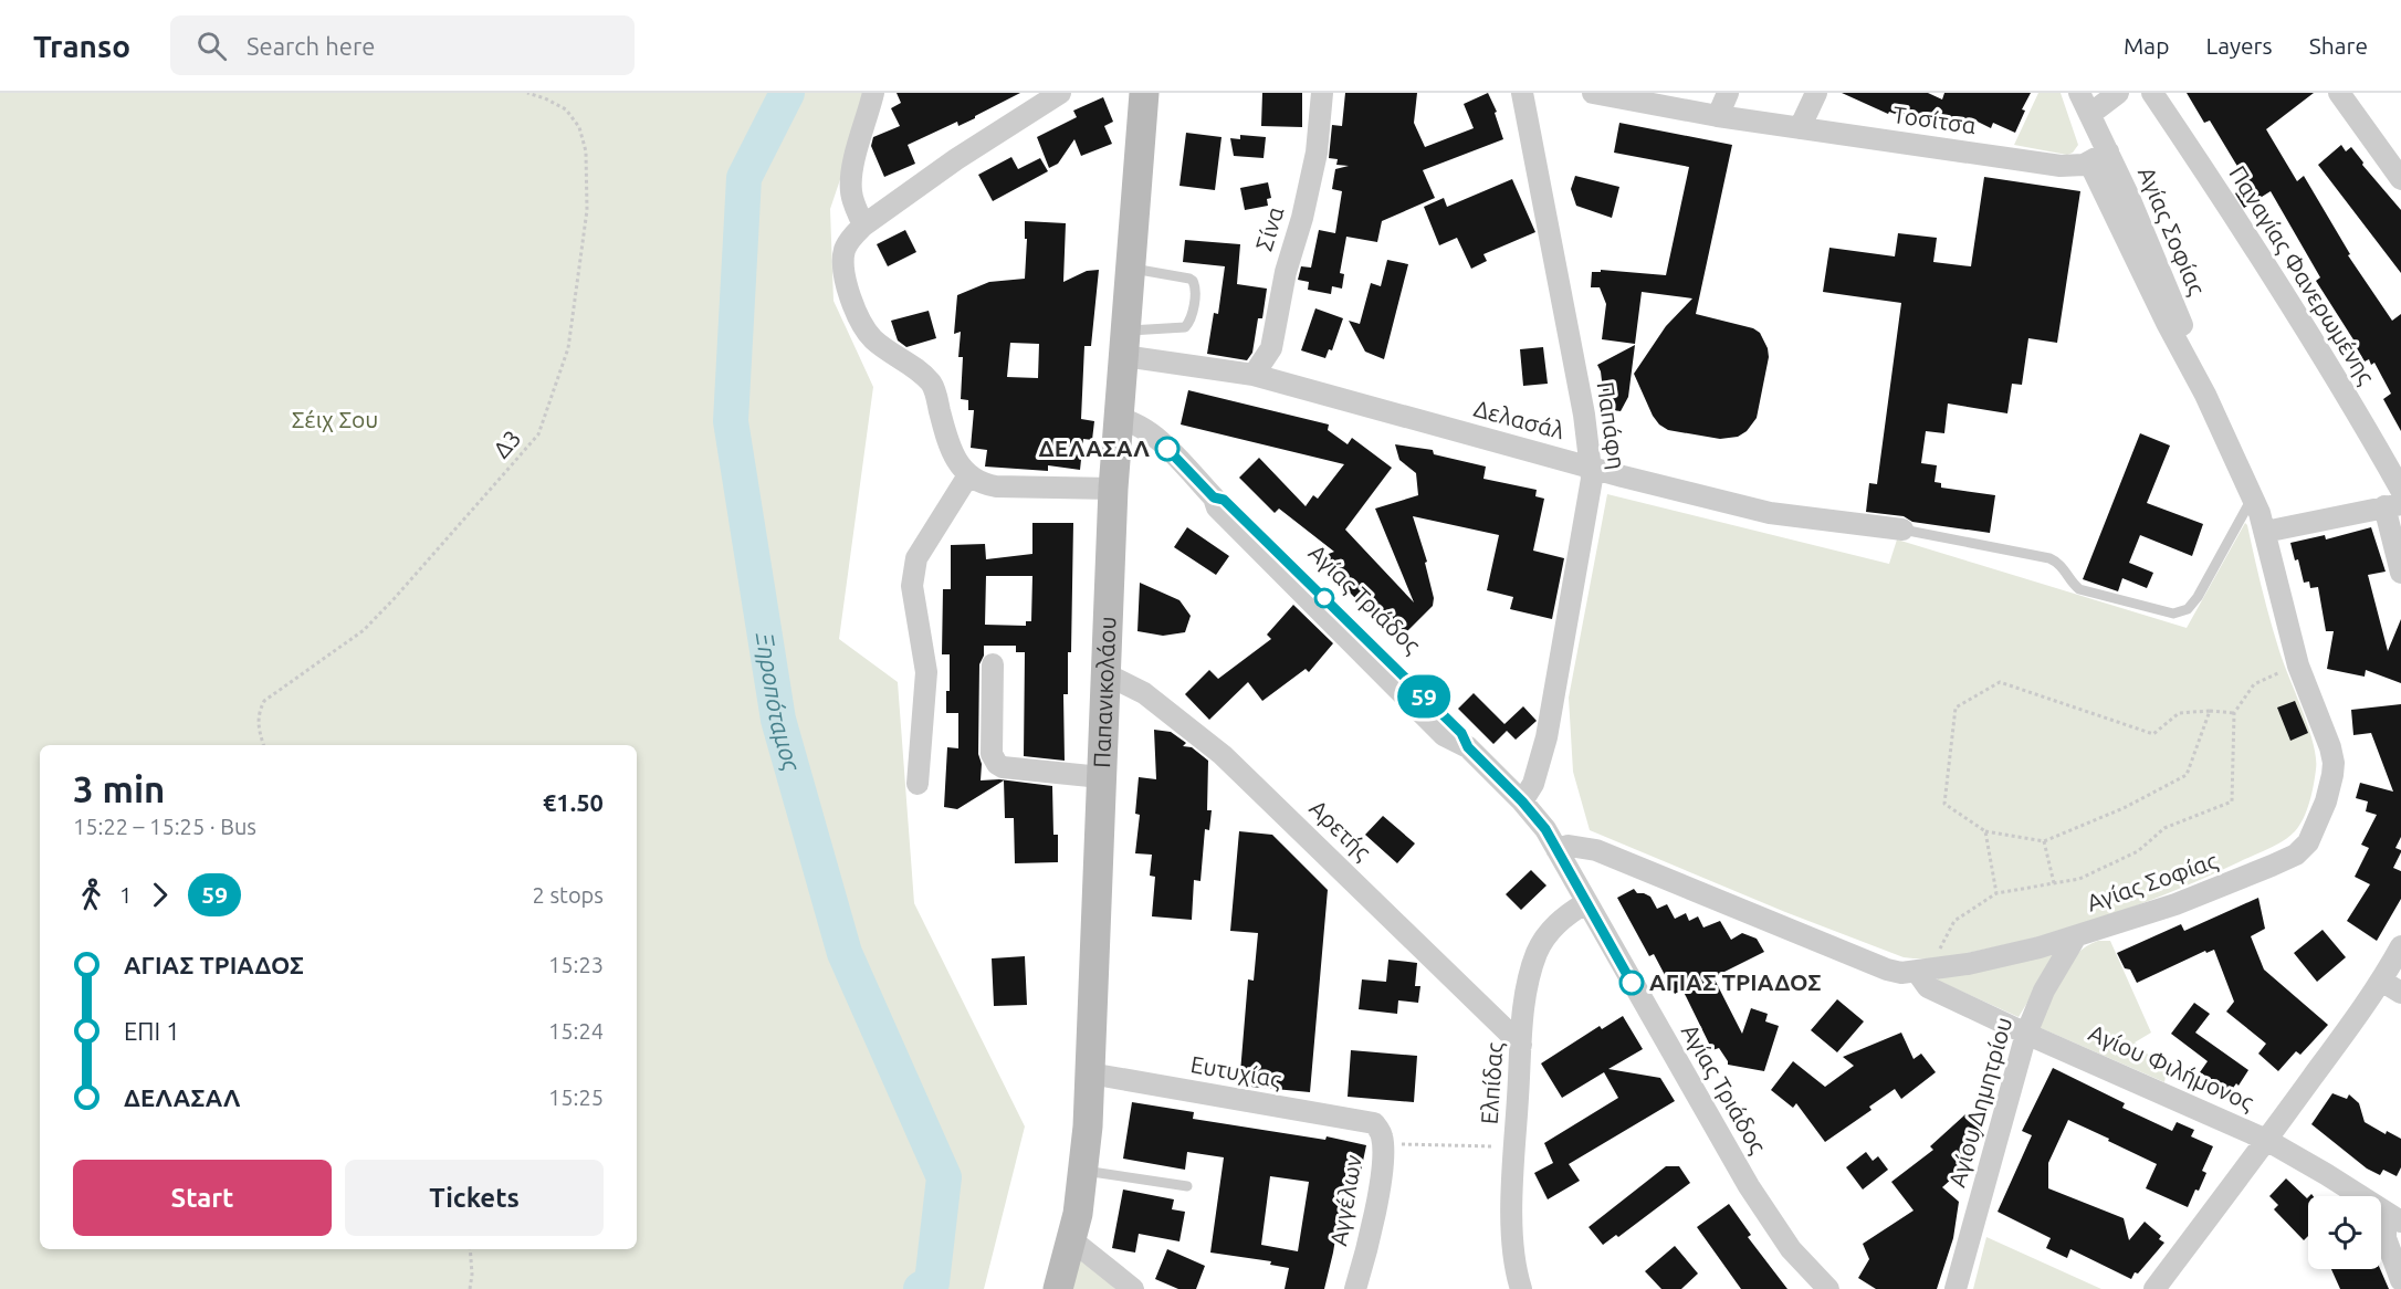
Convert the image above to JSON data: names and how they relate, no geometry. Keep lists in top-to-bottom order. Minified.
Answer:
{"streets":{"main road":["Παπανικολάου"],"street":["Τοσίτσα","Σίνα","Αγίας Σοφίας","Παναγίας Φανερωμένης","Δελασάλ","Παπάφη","Αγίας Τριάδος","Αρετής","Αγίου Φιλήμονος","Ευτυχίας","Ελπίδας","Αγίου Δημητρίου","Αγγέλων"],"path":["Δ3"]},"crossings":[["Τοσίτσα","Αγίας Σοφίας"],["Σίνα","Δελασάλ"],["Αγίας Σοφίας","Αγίας Τριάδος"],["Αγίας Σοφίας","Αγίου Φιλήμονος"],["Αγίας Σοφίας","Αγίου Δημητρίου"],["Δελασάλ","Παπάφη"],["Δελασάλ","Παπανικολάου"],["Παπάφη","Αγίας Τριάδος"],["Αγίας Τριάδος","Παπανικολάου"],["Αγίας Τριάδος","Ελπίδας"],["Παπανικολάου","Αρετής"],["Παπανικολάου","Ευτυχίας"],["Αρετής","Ελπίδας"],["Αγίου Φιλήμονος","Αγίου Δημητρίου"],["Ευτυχίας","Αγγέλων"]],"water":["Ξηροπόταμος"],"parks":["Σέιχ Σου"],"places":["ΔΕΛΑΣΑΛ","ΑΓΙΑΣ ΤΡΙΑΔΟΣ"],"lines":["bus line 59"],"page":{"header":"Transo","search":"Search here","nav":["Map","Layers","Share"],"on_map":"59","heading":["3 min","15:22 – 15:25 · Bus","€1.50"],"legs":["1","59","2 stops"],"list":[{"name":"ΑΓΙΑΣ ΤΡΙΑΔΟΣ","value":"15:23"},{"name":"ΕΠΙ 1","value":"15:24"},{"name":"ΔΕΛΑΣΑΛ","value":"15:25"}],"buttons":["Start","Tickets"]}}
